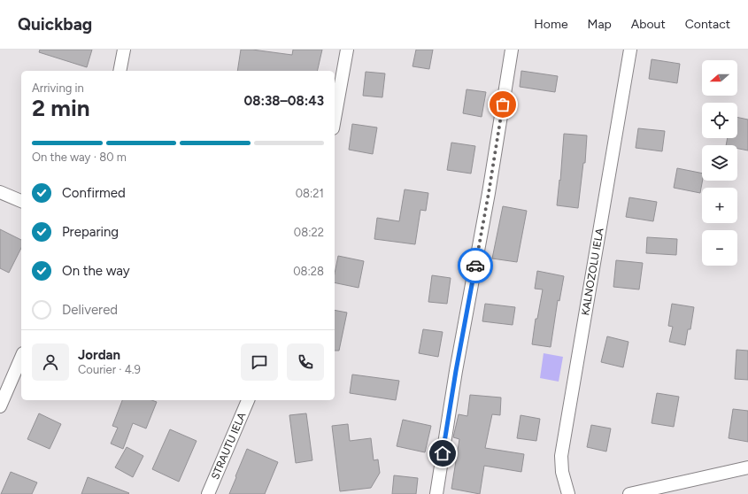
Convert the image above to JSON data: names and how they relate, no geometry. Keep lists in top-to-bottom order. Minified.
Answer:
{"streets":{"street":["KALNOZOLU IELA","STRAUTU IELA"]},"north":"left","page":{"header":"Quickbag","nav":["Home","Map","About","Contact"],"map_buttons":["+","−"],"heading":["2 min","Arriving in","08:38–08:43"],"panel":["Jordan","Courier · 4.9"],"bar":"On the way · 80 m","list":[["Confirmed","08:21"],["Preparing","08:22"],["On the way","08:28"],"Delivered"]}}
